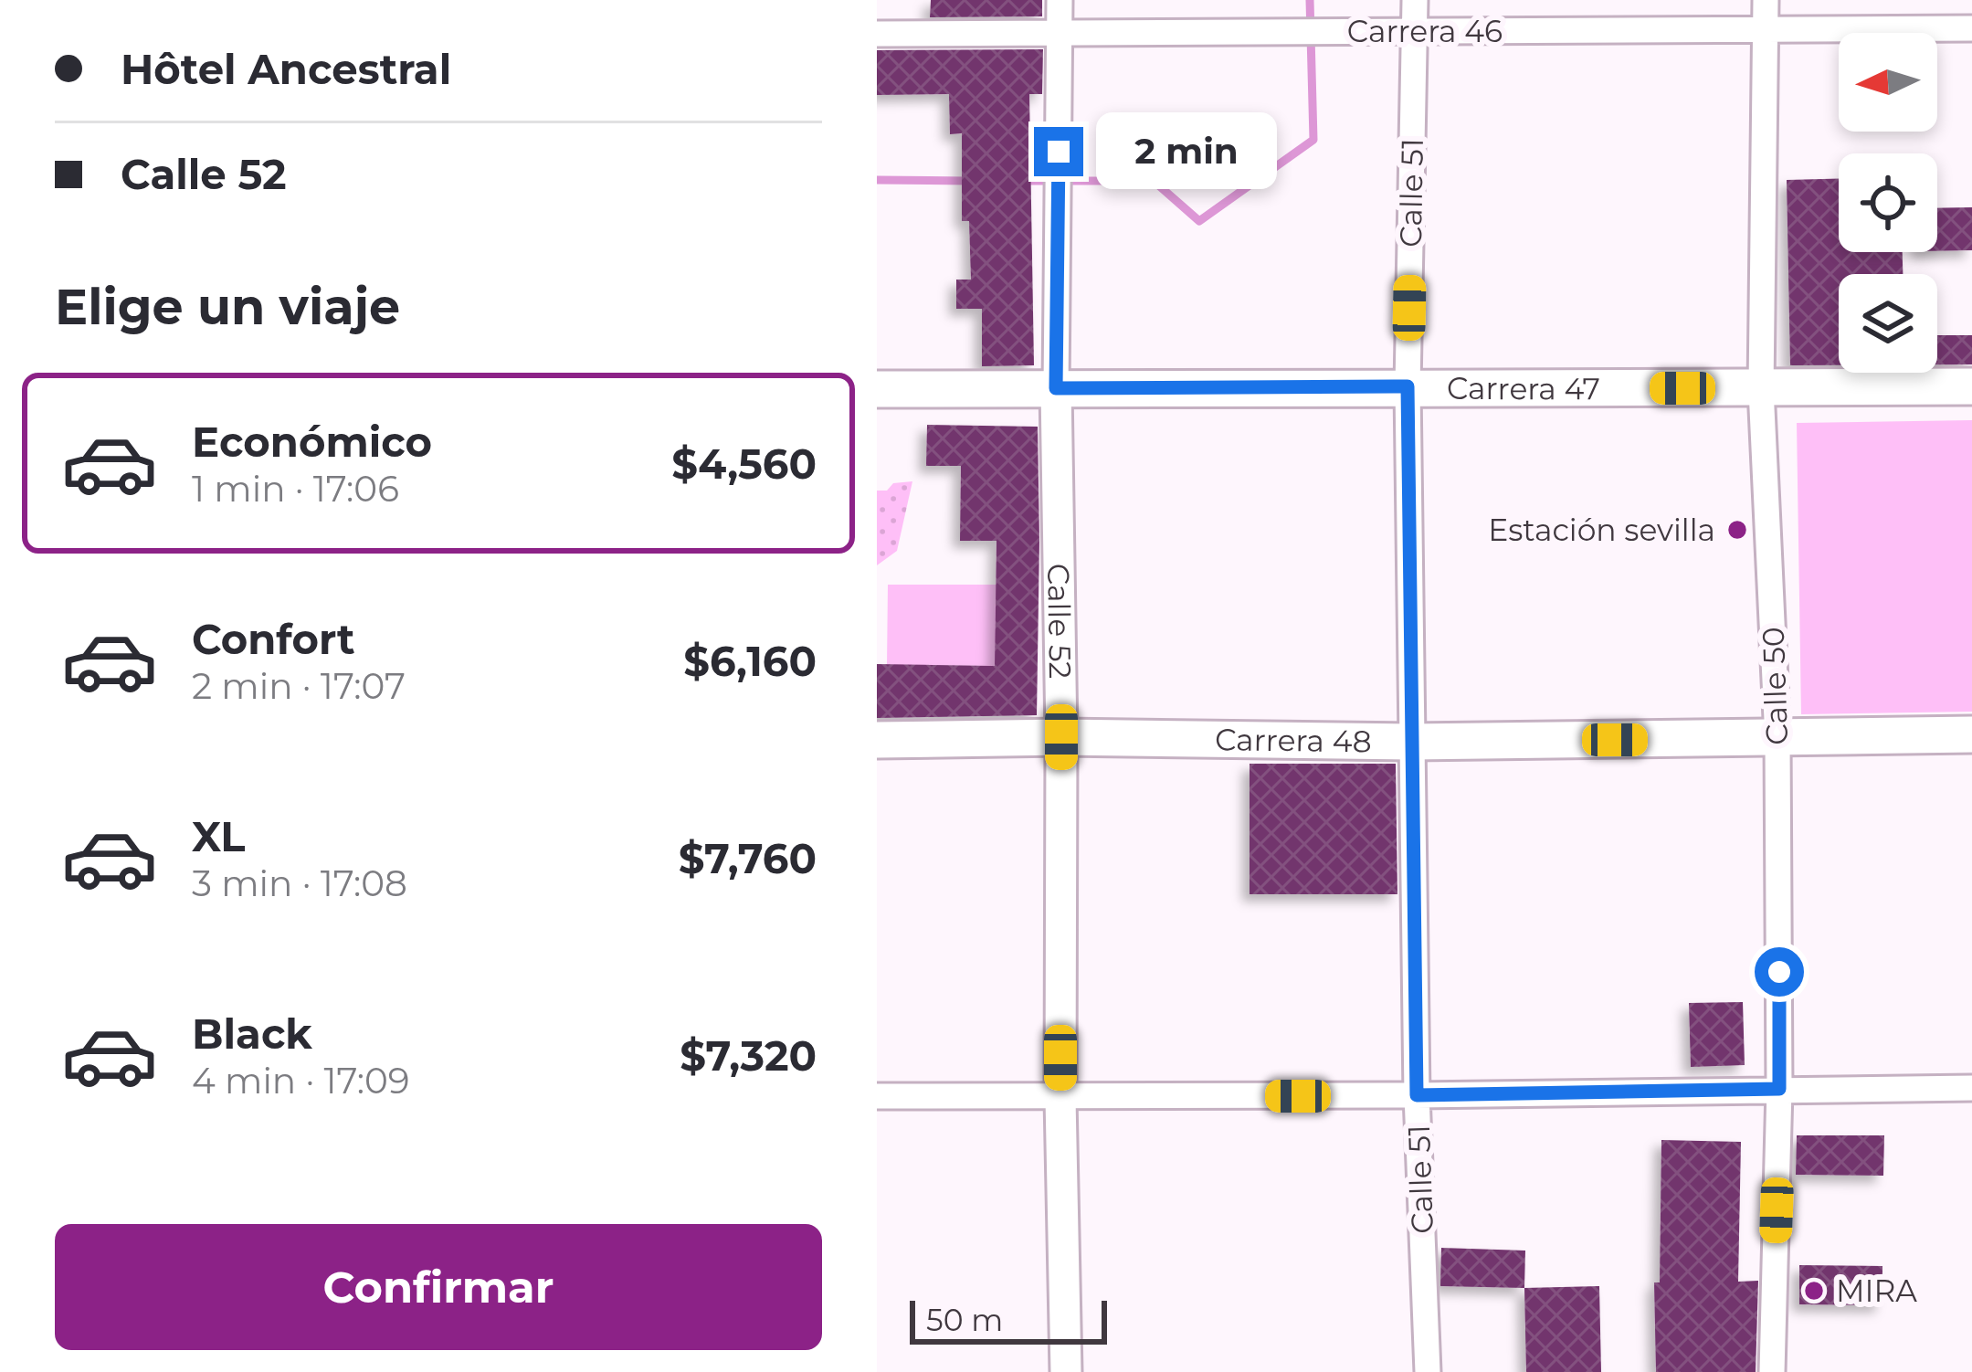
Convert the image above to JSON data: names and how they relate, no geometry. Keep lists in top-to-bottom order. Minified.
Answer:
{"streets":{"main road":["Carrera 47","Carrera 48"],"street":["Carrera 46","Calle 51","Calle 52","Calle 50"]},"crossings":[["Carrera 46","Calle 51"],["Carrera 46","Calle 52"],["Carrera 46","Calle 50"],["Calle 51","Carrera 47"],["Calle 51","Carrera 48"],["Carrera 47","Calle 52"],["Carrera 47","Calle 50"],["Calle 52","Carrera 48"],["Calle 50","Carrera 48"]],"places":["Estación sevilla","MIRA"],"scale_bar":"50 m","north":"left","page":{"banner":["Hôtel Ancestral","Calle 52"],"bubble":"2 min","heading":"Elige un viaje","list":[{"name":"Económico","note":"1 min · 17:06","value":"$4,560"},{"name":"Confort","note":"2 min · 17:07","value":"$6,160"},{"name":"XL","note":"3 min · 17:08","value":"$7,760"},{"name":"Black","note":"4 min · 17:09","value":"$7,320"}],"buttons":"Confirmar","scale":"50 m"}}
